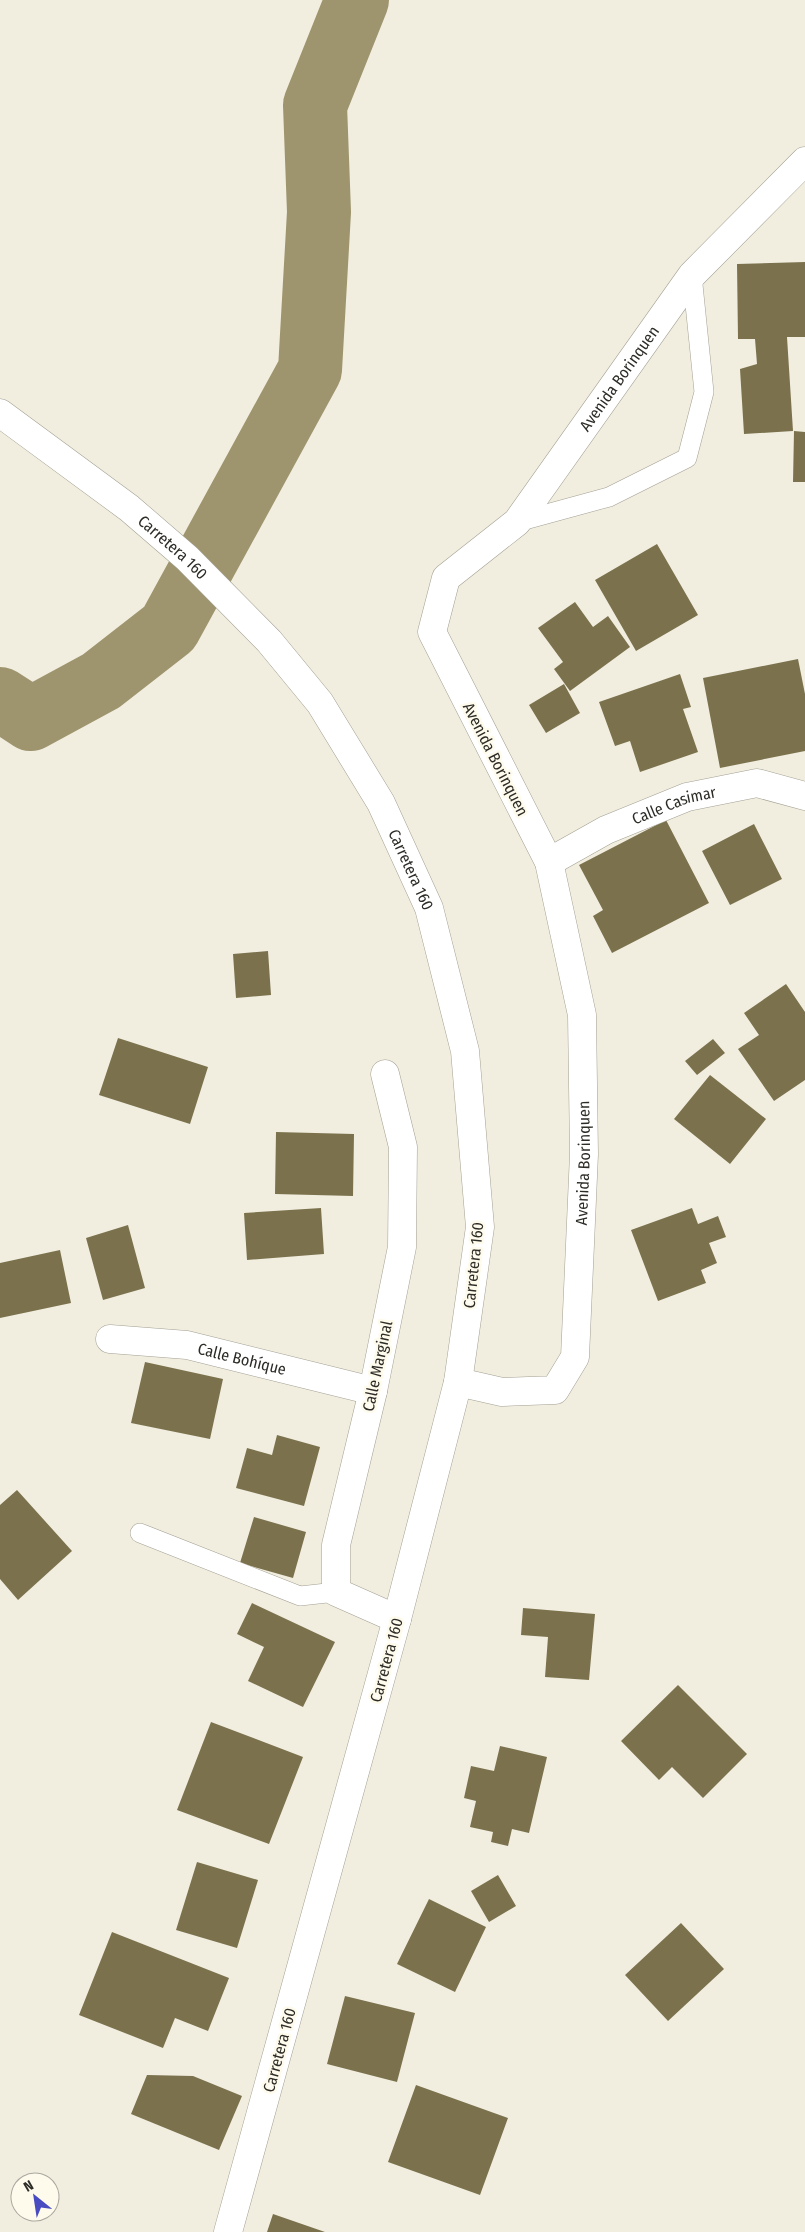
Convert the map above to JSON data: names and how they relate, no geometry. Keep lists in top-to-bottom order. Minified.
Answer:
{"streets":{"street":["Avenida Borinquen","Carretera 160","Calle Casimar","Calle Bohíque","Calle Marginal"]},"crossings":[["Avenida Borinquen","Carretera 160"],["Avenida Borinquen","Calle Casimar"],["Calle Bohíque","Calle Marginal"]],"north":"top left"}
